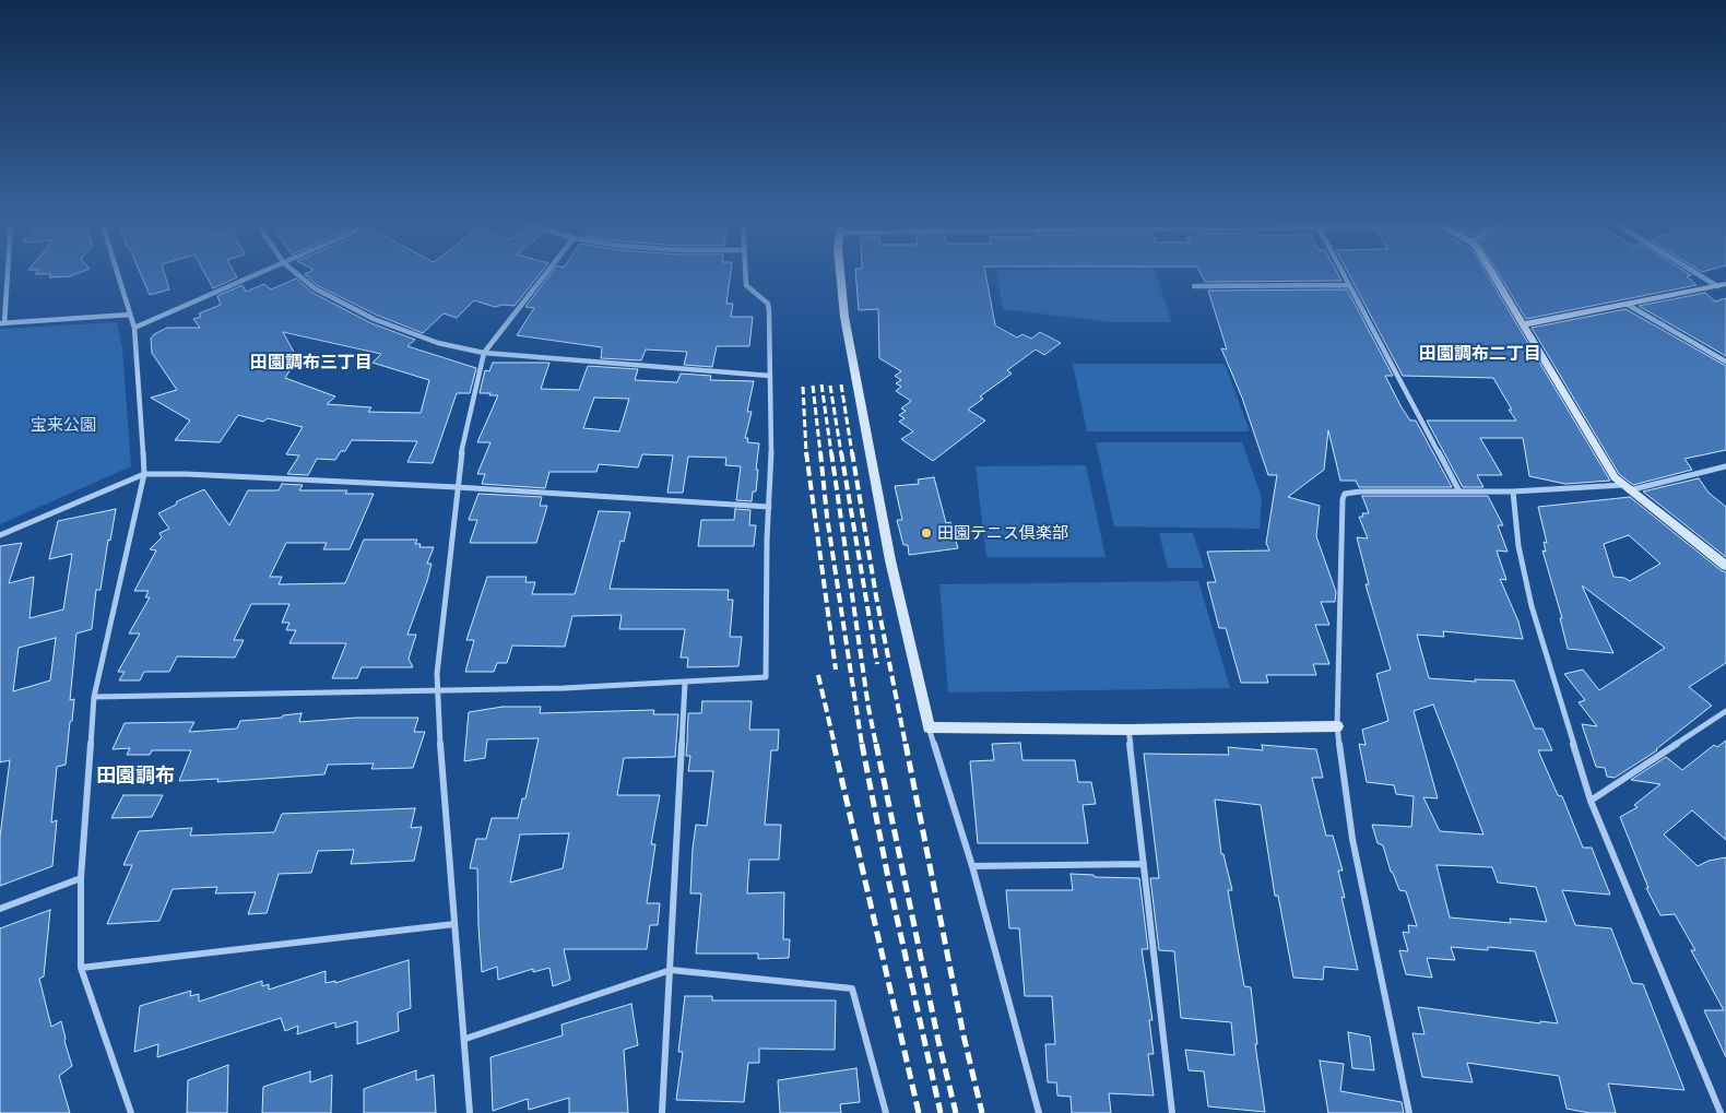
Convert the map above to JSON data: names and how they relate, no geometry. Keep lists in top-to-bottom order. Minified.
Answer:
{"districts":["田園調布二丁目","田園調布三丁目","田園調布"],"parks":["宝来公園"],"places":["田園テニス倶楽部"]}
